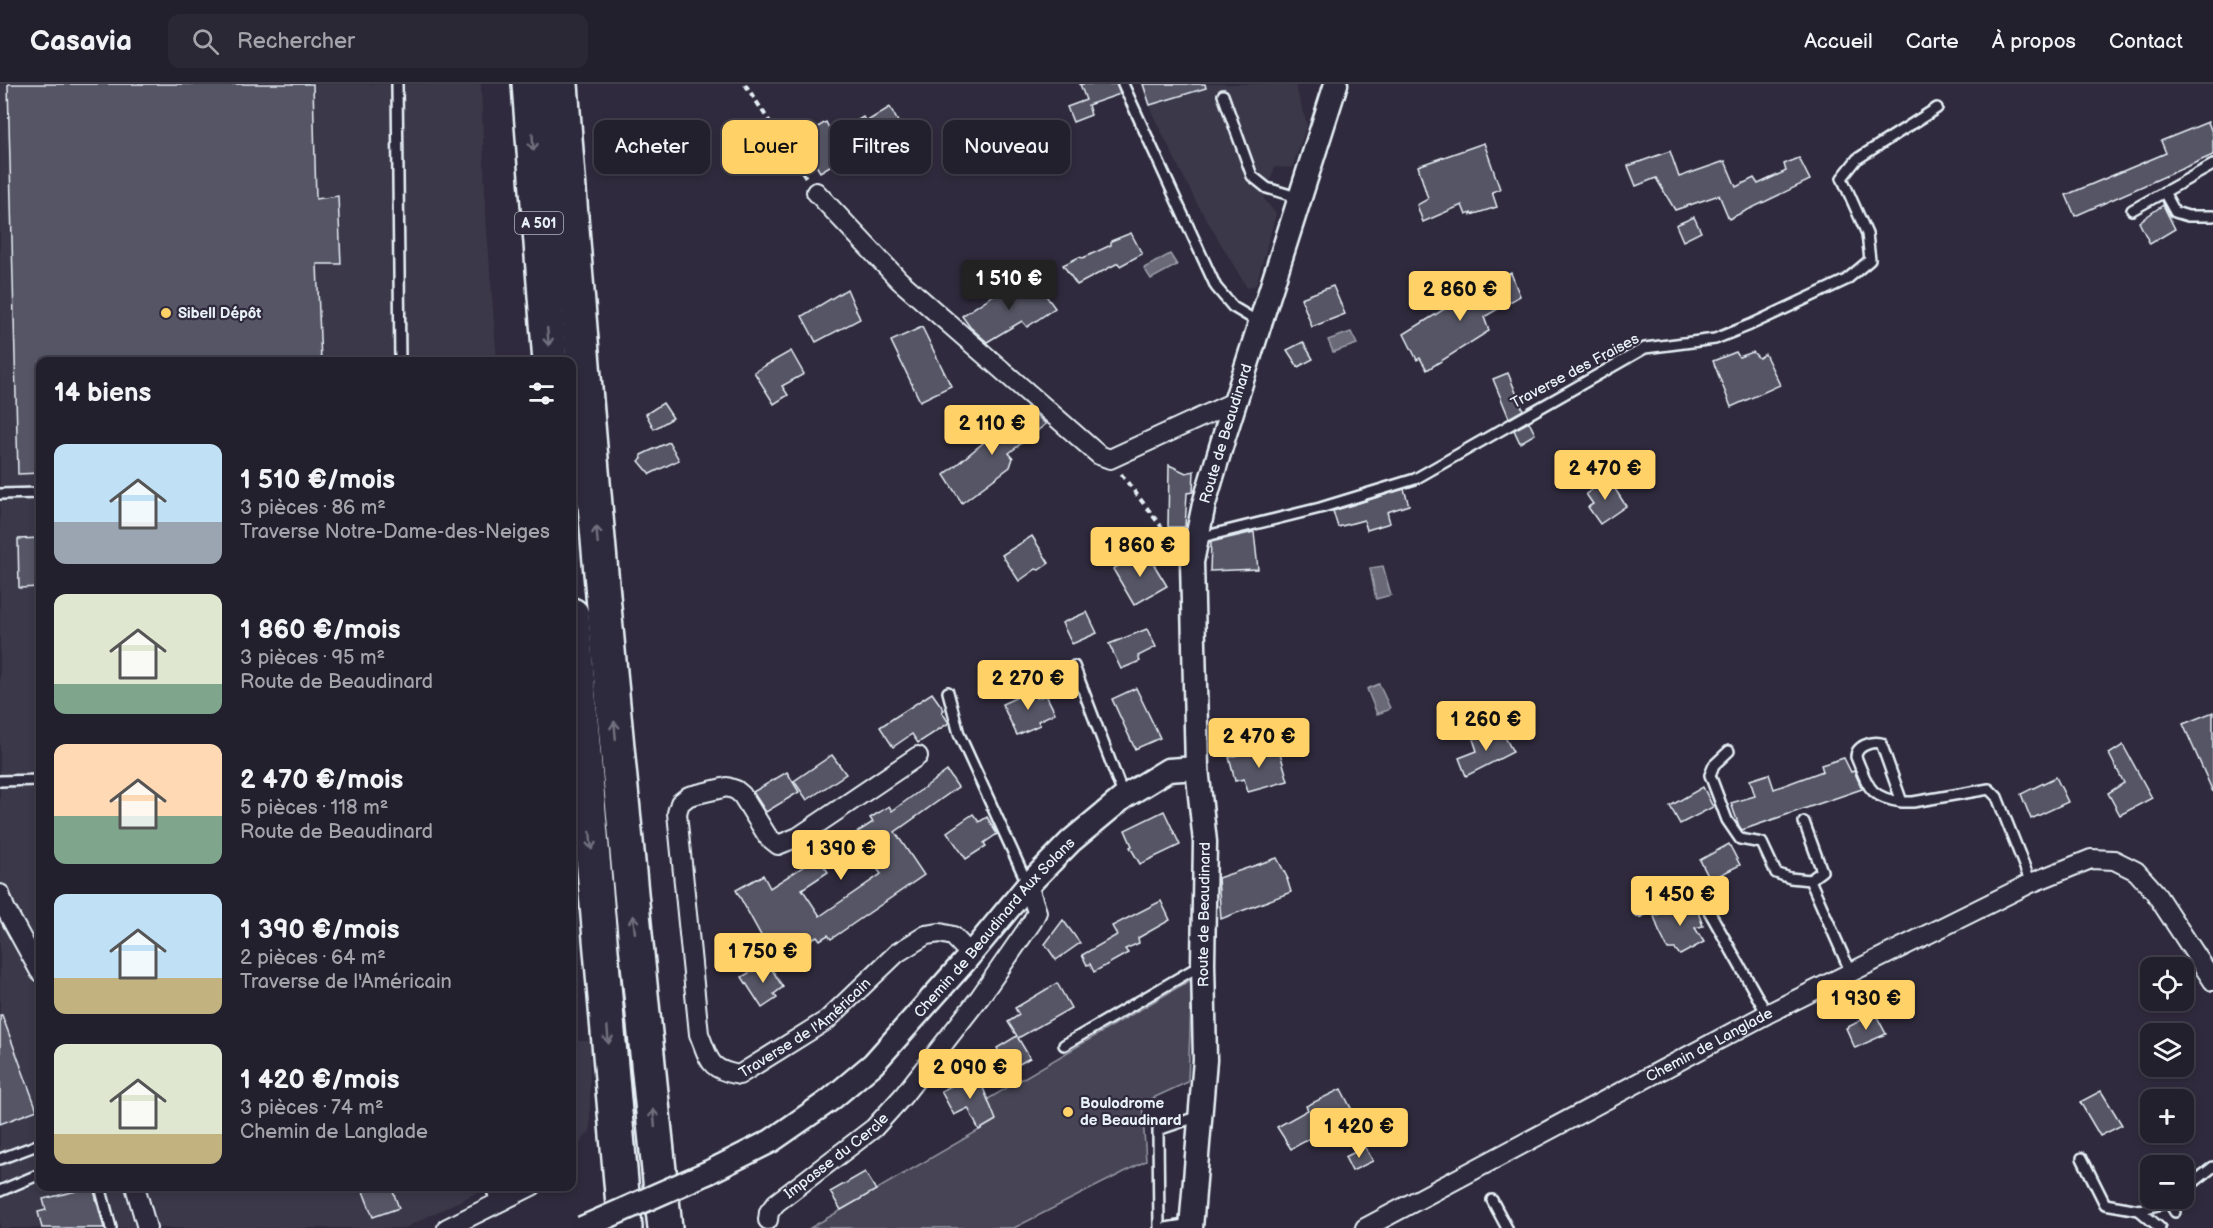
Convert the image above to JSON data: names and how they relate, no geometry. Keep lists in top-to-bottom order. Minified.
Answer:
{"streets":{"highway":["A 501"],"street":["Route de Beaudinard","Chemin de Beaudinard Aux Solans","Traverse de l'Américain","Chemin de Langlade","Impasse du Cercle"],"lane":["Traverse des Fraises"]},"crossings":[["Traverse des Fraises","Route de Beaudinard"],["Route de Beaudinard","Chemin de Beaudinard Aux Solans"],["Chemin de Beaudinard Aux Solans","Traverse de l'Américain"],["Chemin de Beaudinard Aux Solans","Impasse du Cercle"]],"places":["Sibell Dépôt","Boulodrome de Beaudinard"],"page":{"header":"Casavia","search":"Rechercher","nav":["Accueil","Carte","À propos","Contact"],"chip":["Acheter","Louer","Filtres","Nouveau"],"price":["1 510 €","2 860 €","2 110 €","2 470 €","1 860 €","2 270 €","1 260 €","2 470 €","1 390 €","1 450 €","1 750 €","1 930 €","2 090 €","1 420 €"],"heading":"14 biens","list":[{"name":"1 510 €/mois","note":"3 pièces · 86 m² · Traverse Notre-Dame-des-Neiges"},{"name":"1 860 €/mois","note":"3 pièces · 95 m² · Route de Beaudinard"},{"name":"2 470 €/mois","note":"5 pièces · 118 m² · Route de Beaudinard"},{"name":"1 390 €/mois","note":"2 pièces · 64 m² · Traverse de l'Américain"},{"name":"1 420 €/mois","note":"3 pièces · 74 m² · Chemin de Langlade"}],"map_buttons":["+","−"]}}
